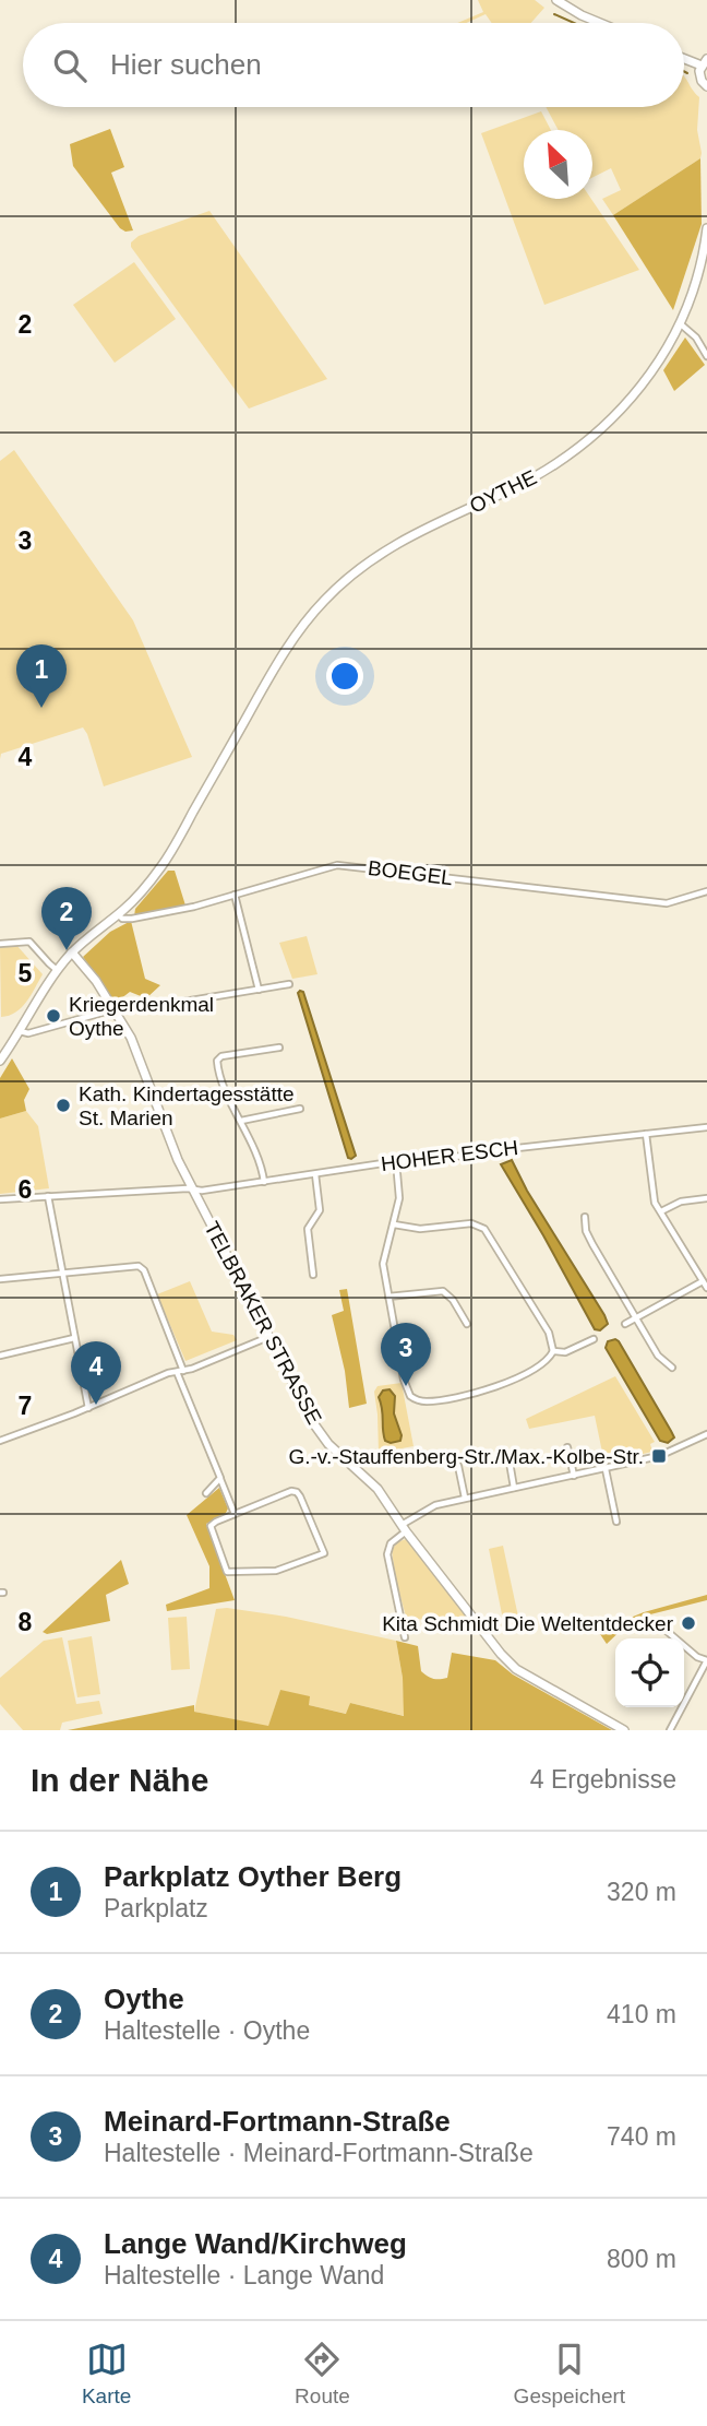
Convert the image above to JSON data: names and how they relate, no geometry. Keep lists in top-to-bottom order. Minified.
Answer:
{"streets":{"main road":["OYTHE","TELBRAKER STRASSE"],"street":["BOEGEL","HOHER ESCH"]},"crossings":[["OYTHE","BOEGEL"],["OYTHE","TELBRAKER STRASSE"],["HOHER ESCH","TELBRAKER STRASSE"]],"places":{"other":["Kriegerdenkmal Oythe","Kath. Kindertagesstätte St. Marien","Kita Schmidt Die Weltentdecker"],"transit":["G.-v.-Stauffenberg-Str./Max.-Kolbe-Str."]},"north":"top left","page":{"search":"Hier suchen","pins":["1","2","3","4"],"heading":["In der Nähe","4 Ergebnisse"],"list":[{"mark":"1","name":"Parkplatz Oyther Berg","note":"Parkplatz","value":"320 m"},{"mark":"2","name":"Oythe","note":"Haltestelle · Oythe","value":"410 m"},{"mark":"3","name":"Meinard-Fortmann-Straße","note":"Haltestelle · Meinard-Fortmann-Straße","value":"740 m"},{"mark":"4","name":"Lange Wand/Kirchweg","note":"Haltestelle · Lange Wand","value":"800 m"}],"nav":["Karte","Route","Gespeichert"]},"grid":{"rows":["2","3","4","5","6","7","8"]}}
